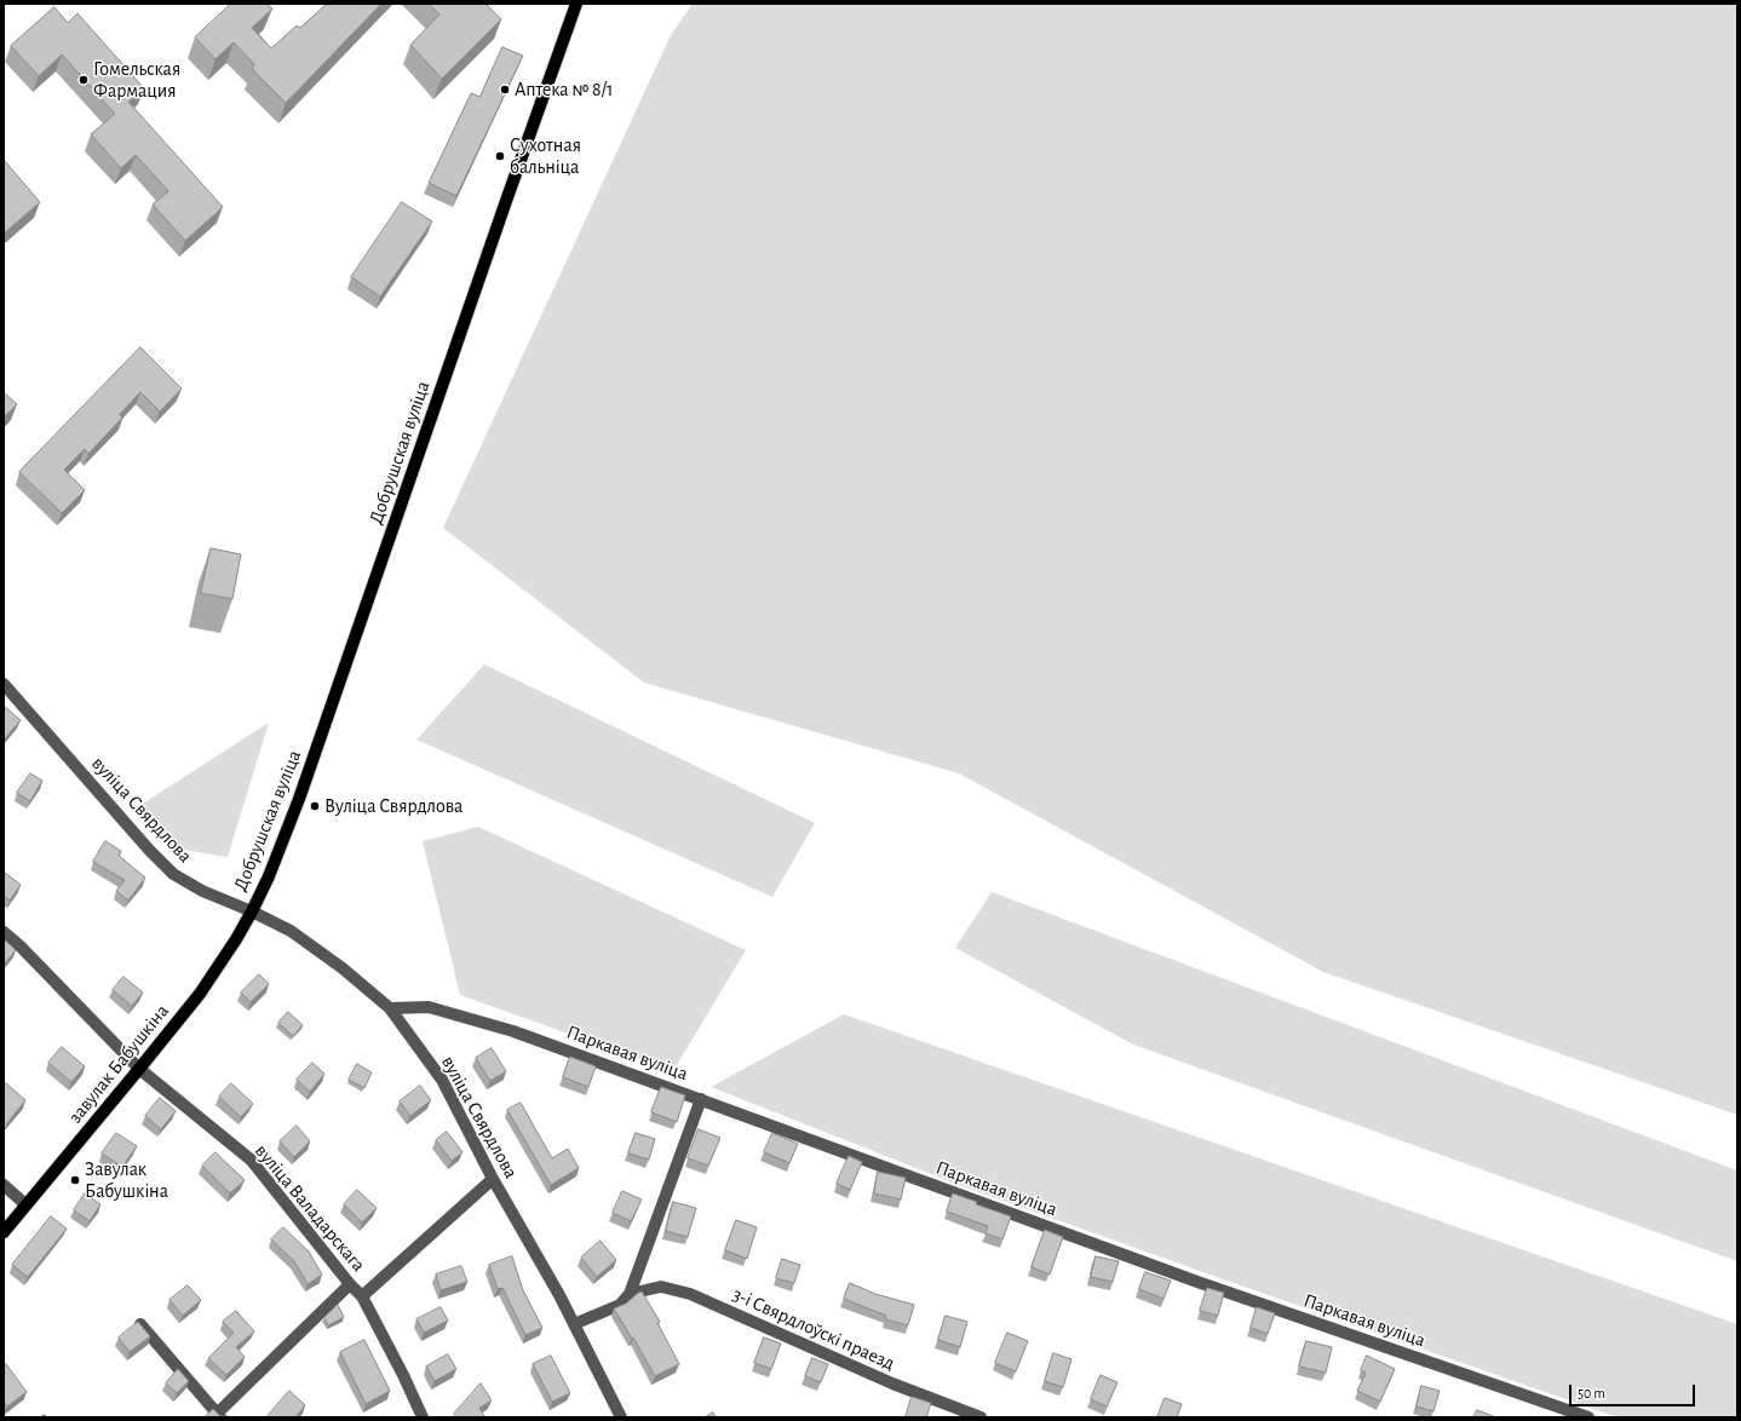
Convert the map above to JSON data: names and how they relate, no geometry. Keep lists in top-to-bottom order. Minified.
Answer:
{"streets":{"main road":["Добрушская вуліца","завулак Бабушкіна"],"street":["вуліца Свярдлова","Паркавая вуліца","вуліца Валадарскага","3-і Свярдлоўскі праезд"]},"crossings":[["Добрушская вуліца","вуліца Свярдлова"],["Добрушская вуліца","завулак Бабушкіна"],["вуліца Свярдлова","Паркавая вуліца"],["вуліца Свярдлова","завулак Бабушкіна"],["завулак Бабушкіна","вуліца Валадарскага"]],"places":["Гомельская Фармация","Аптека № 8/1","Сухотная бальніца","Вуліца Свярдлова","Завулак Бабушкіна"],"scale_bar":"50 m"}
